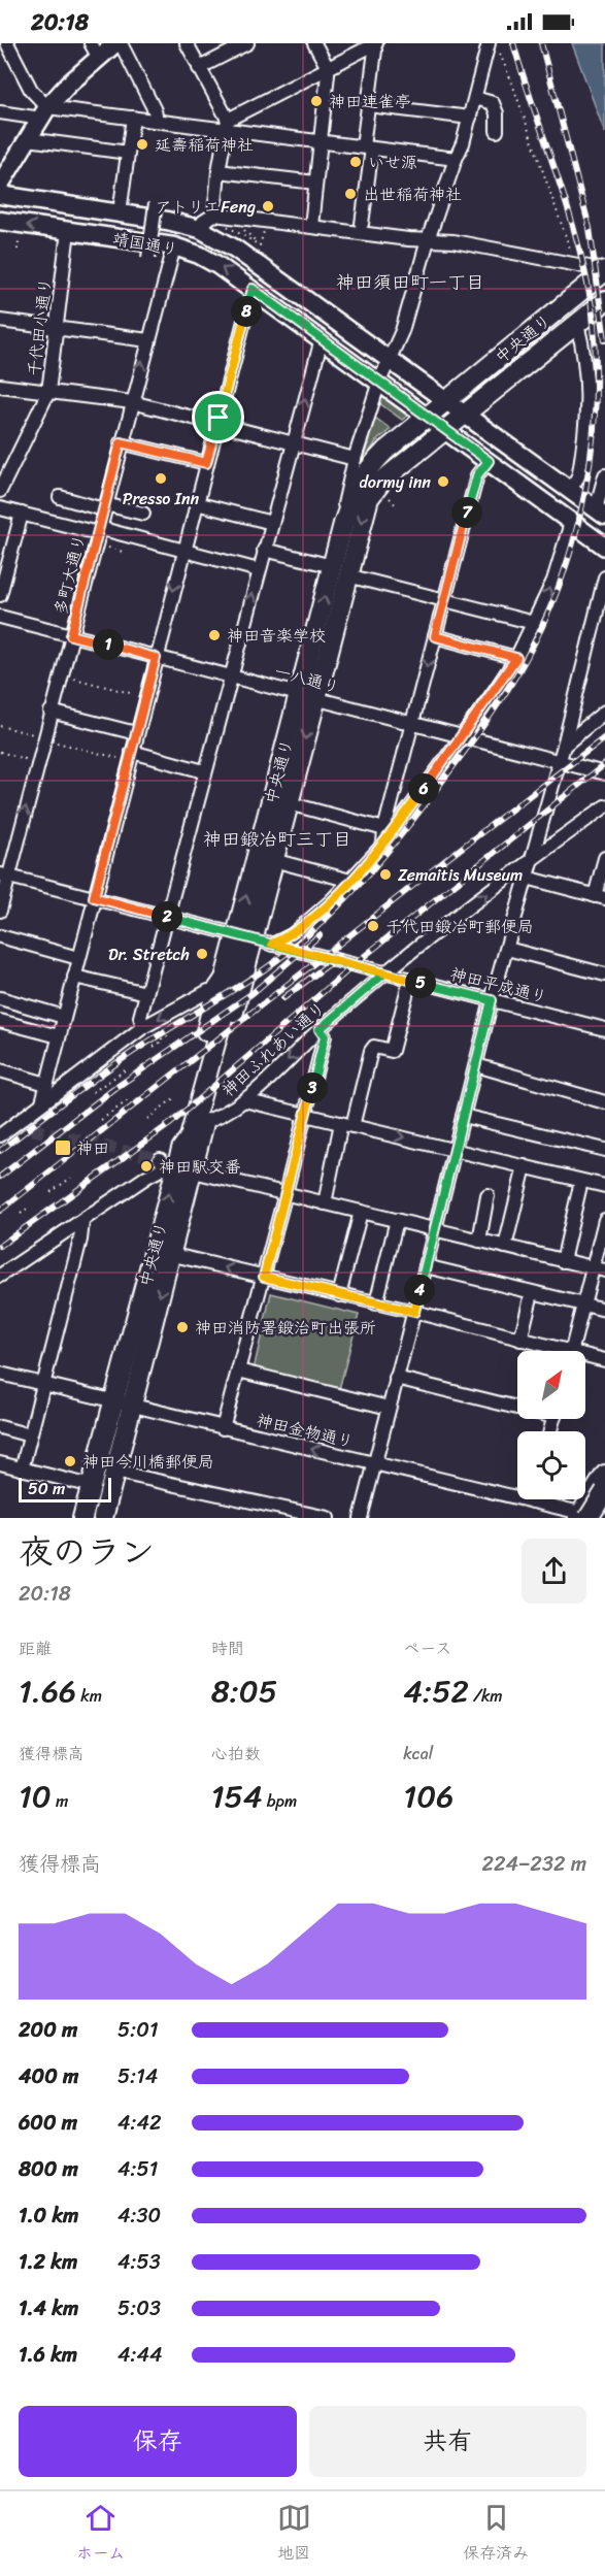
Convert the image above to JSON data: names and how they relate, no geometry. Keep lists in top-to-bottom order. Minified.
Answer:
{"streets":{"highway":["中央通り"],"main road":["靖国通り"],"street":["千代田小通り","多町大通り","一八通り","神田平成通り","神田ふれあい通り","神田金物通り"]},"crossings":[["靖国通り","千代田小通り"],["靖国通り","中央通り"],["靖国通り","多町大通り"],["中央通り","一八通り"],["中央通り","神田平成通り"],["中央通り","神田ふれあい通り"],["中央通り","神田金物通り"],["多町大通り","一八通り"],["多町大通り","神田平成通り"],["神田平成通り","神田ふれあい通り"]],"districts":["神田須田町一丁目","神田鍛冶町三丁目"],"places":{"other":["神田連雀亭","延壽稲荷神社","いせ源","出世稲荷神社","アトリエFeng","Presso Inn","dormy inn","神田音楽学校","Zemaitis Museum","千代田鍛冶町郵便局","Dr. Stretch","神田駅交番","神田消防署鍛治町出張所","神田今川橋郵便局"],"transit":["神田"]},"scale_bar":"50 m","north":"top right","page":{"status":"20:18","pins":["8","7","1","6","2","5","3","4"],"scale":"50 m","heading":["夜のラン","20:18"],"stats":[["距離","1.66 km"],["時間","8:05"],["ペース","4:52 /km"],["獲得標高","10 m"],["心拍数","154 bpm"],["kcal","106"]],"chart":["獲得標高","224–232 m"],"list":[{"name":"200 m","note":"5:01"},{"name":"400 m","note":"5:14"},{"name":"600 m","note":"4:42"},{"name":"800 m","note":"4:51"},{"name":"1.0 km","note":"4:30"},{"name":"1.2 km","note":"4:53"},{"name":"1.4 km","note":"5:03"},{"name":"1.6 km","note":"4:44"}],"buttons":["保存","共有"],"tabs":["ホーム","地図","保存済み"]}}
